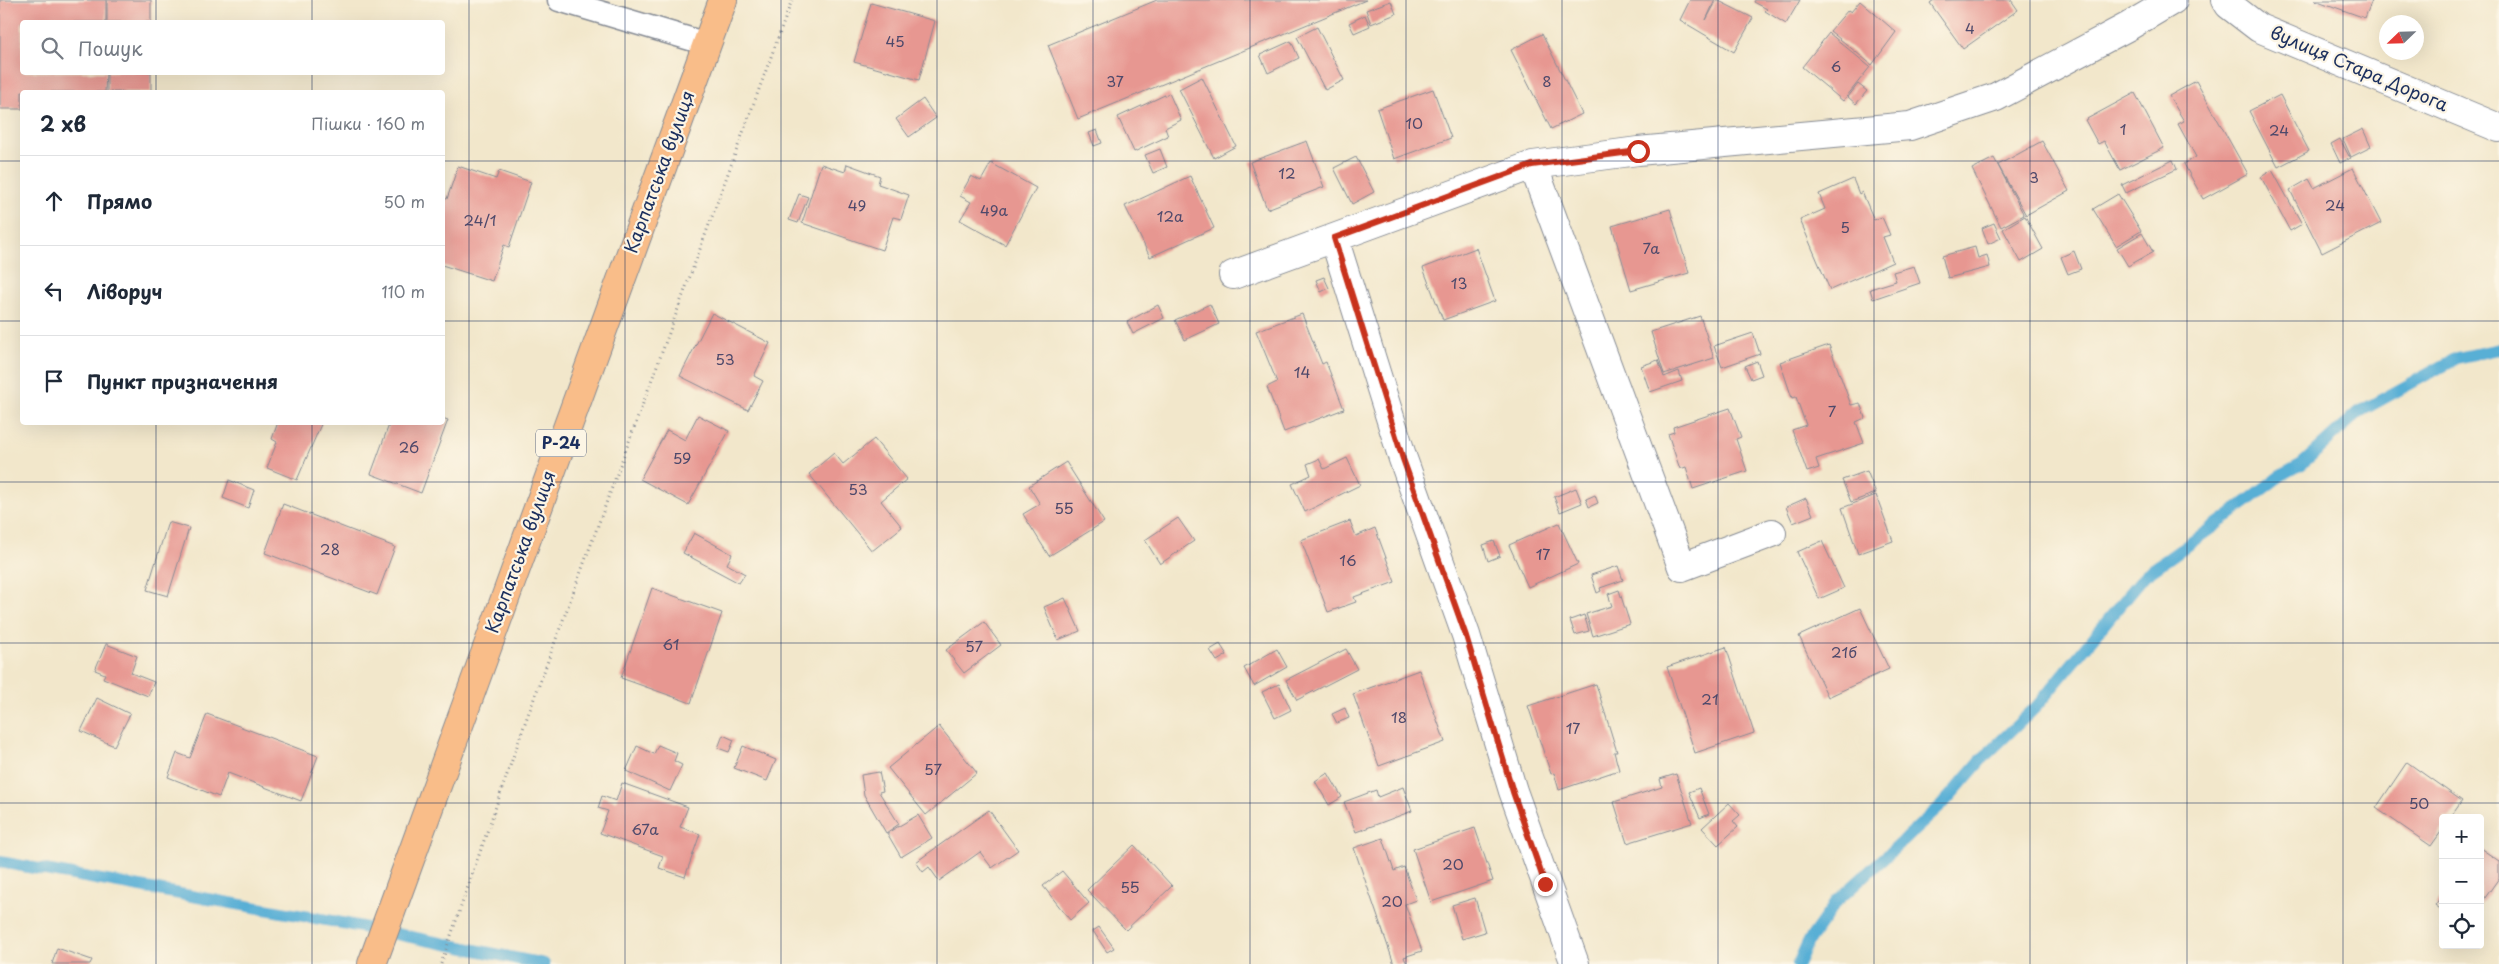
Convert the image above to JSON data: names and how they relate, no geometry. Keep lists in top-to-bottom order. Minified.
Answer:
{"streets":{"main road":["Карпатська вулиця","Р-24"],"street":["вулиця Стара Дорога"]},"house_numbers":["4","45","6","37","8","10","1","24","12","3","49","24","49а","12а","24/1","5","7а","13","53","14","7","26","59","53","55","28","17","16","61","57","21б","21","18","17","57","50","67а","20","55","20"],"north":"bottom left","page":{"search":"Пошук","heading":["2 хв","Пішки · 160 m"],"list":[["Прямо","50 m"],["Ліворуч","110 m"],"Пункт призначення"],"map_buttons":["+","−"]}}
